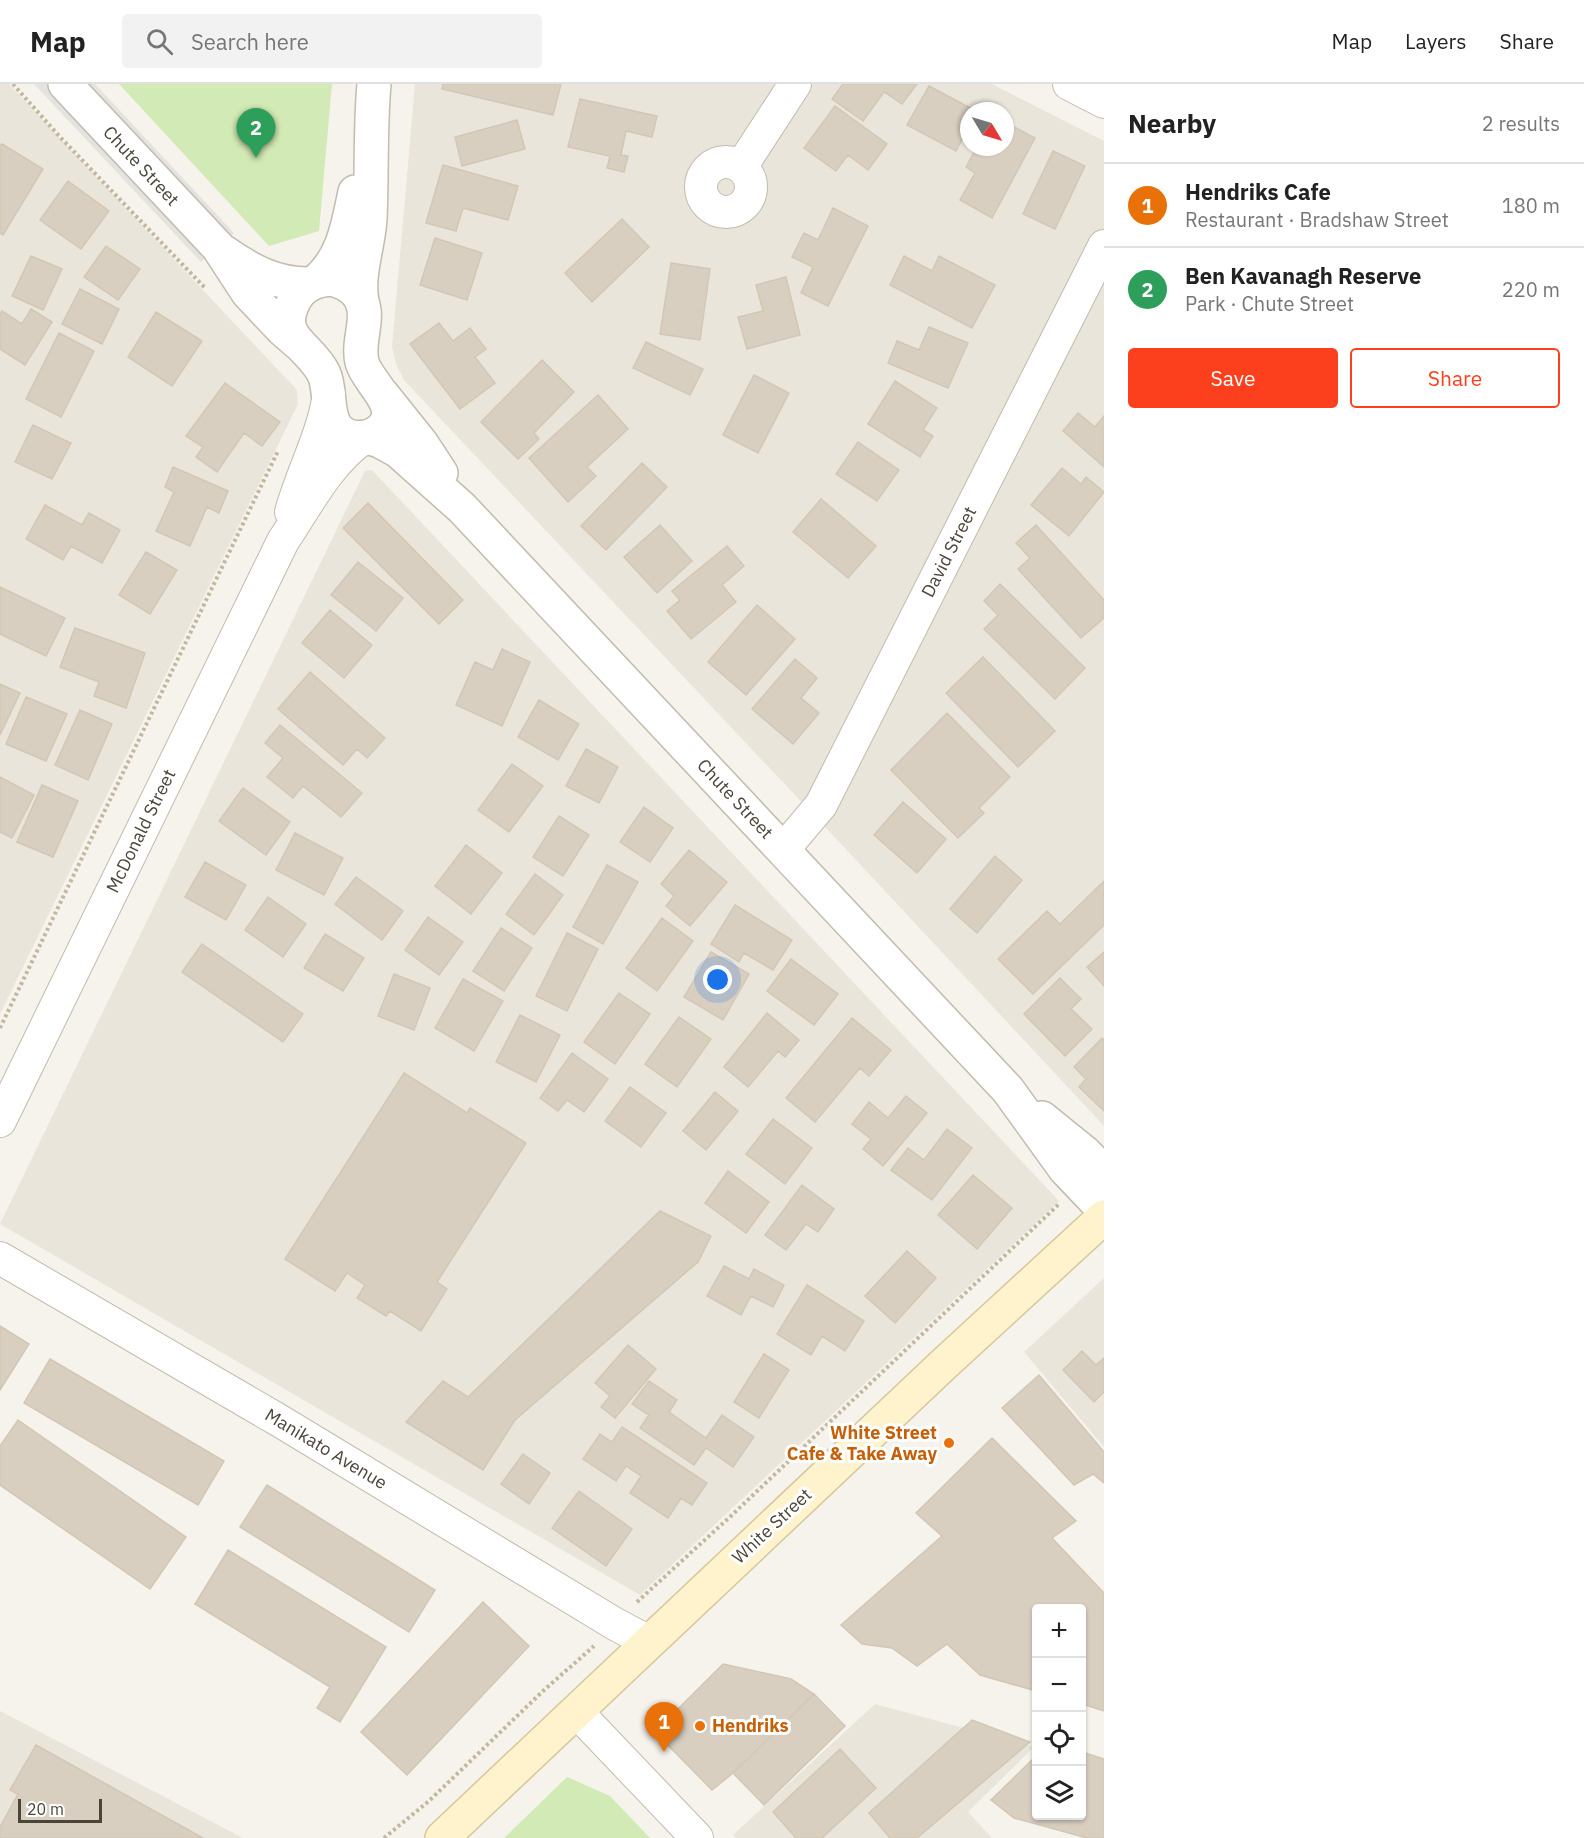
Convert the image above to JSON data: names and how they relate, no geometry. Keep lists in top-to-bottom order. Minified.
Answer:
{"streets":{"main road":["White Street"],"street":["Chute Street","David Street","McDonald Street","Manikato Avenue"]},"crossings":[["Chute Street","David Street"],["Chute Street","McDonald Street"],["Manikato Avenue","White Street"]],"places":["White Street Cafe & Take Away","Hendriks"],"scale_bar":"20 m","north":"bottom right","page":{"header":"Map","search":"Search here","nav":["Map","Layers","Share"],"heading":["Nearby","2 results"],"pins":["2","1"],"list":[{"mark":"1","name":"Hendriks Cafe","note":"Restaurant · Bradshaw Street","value":"180 m"},{"mark":"2","name":"Ben Kavanagh Reserve","note":"Park · Chute Street","value":"220 m"}],"buttons":["Save","Share"],"map_buttons":["+","−"],"scale":"20 m"}}
